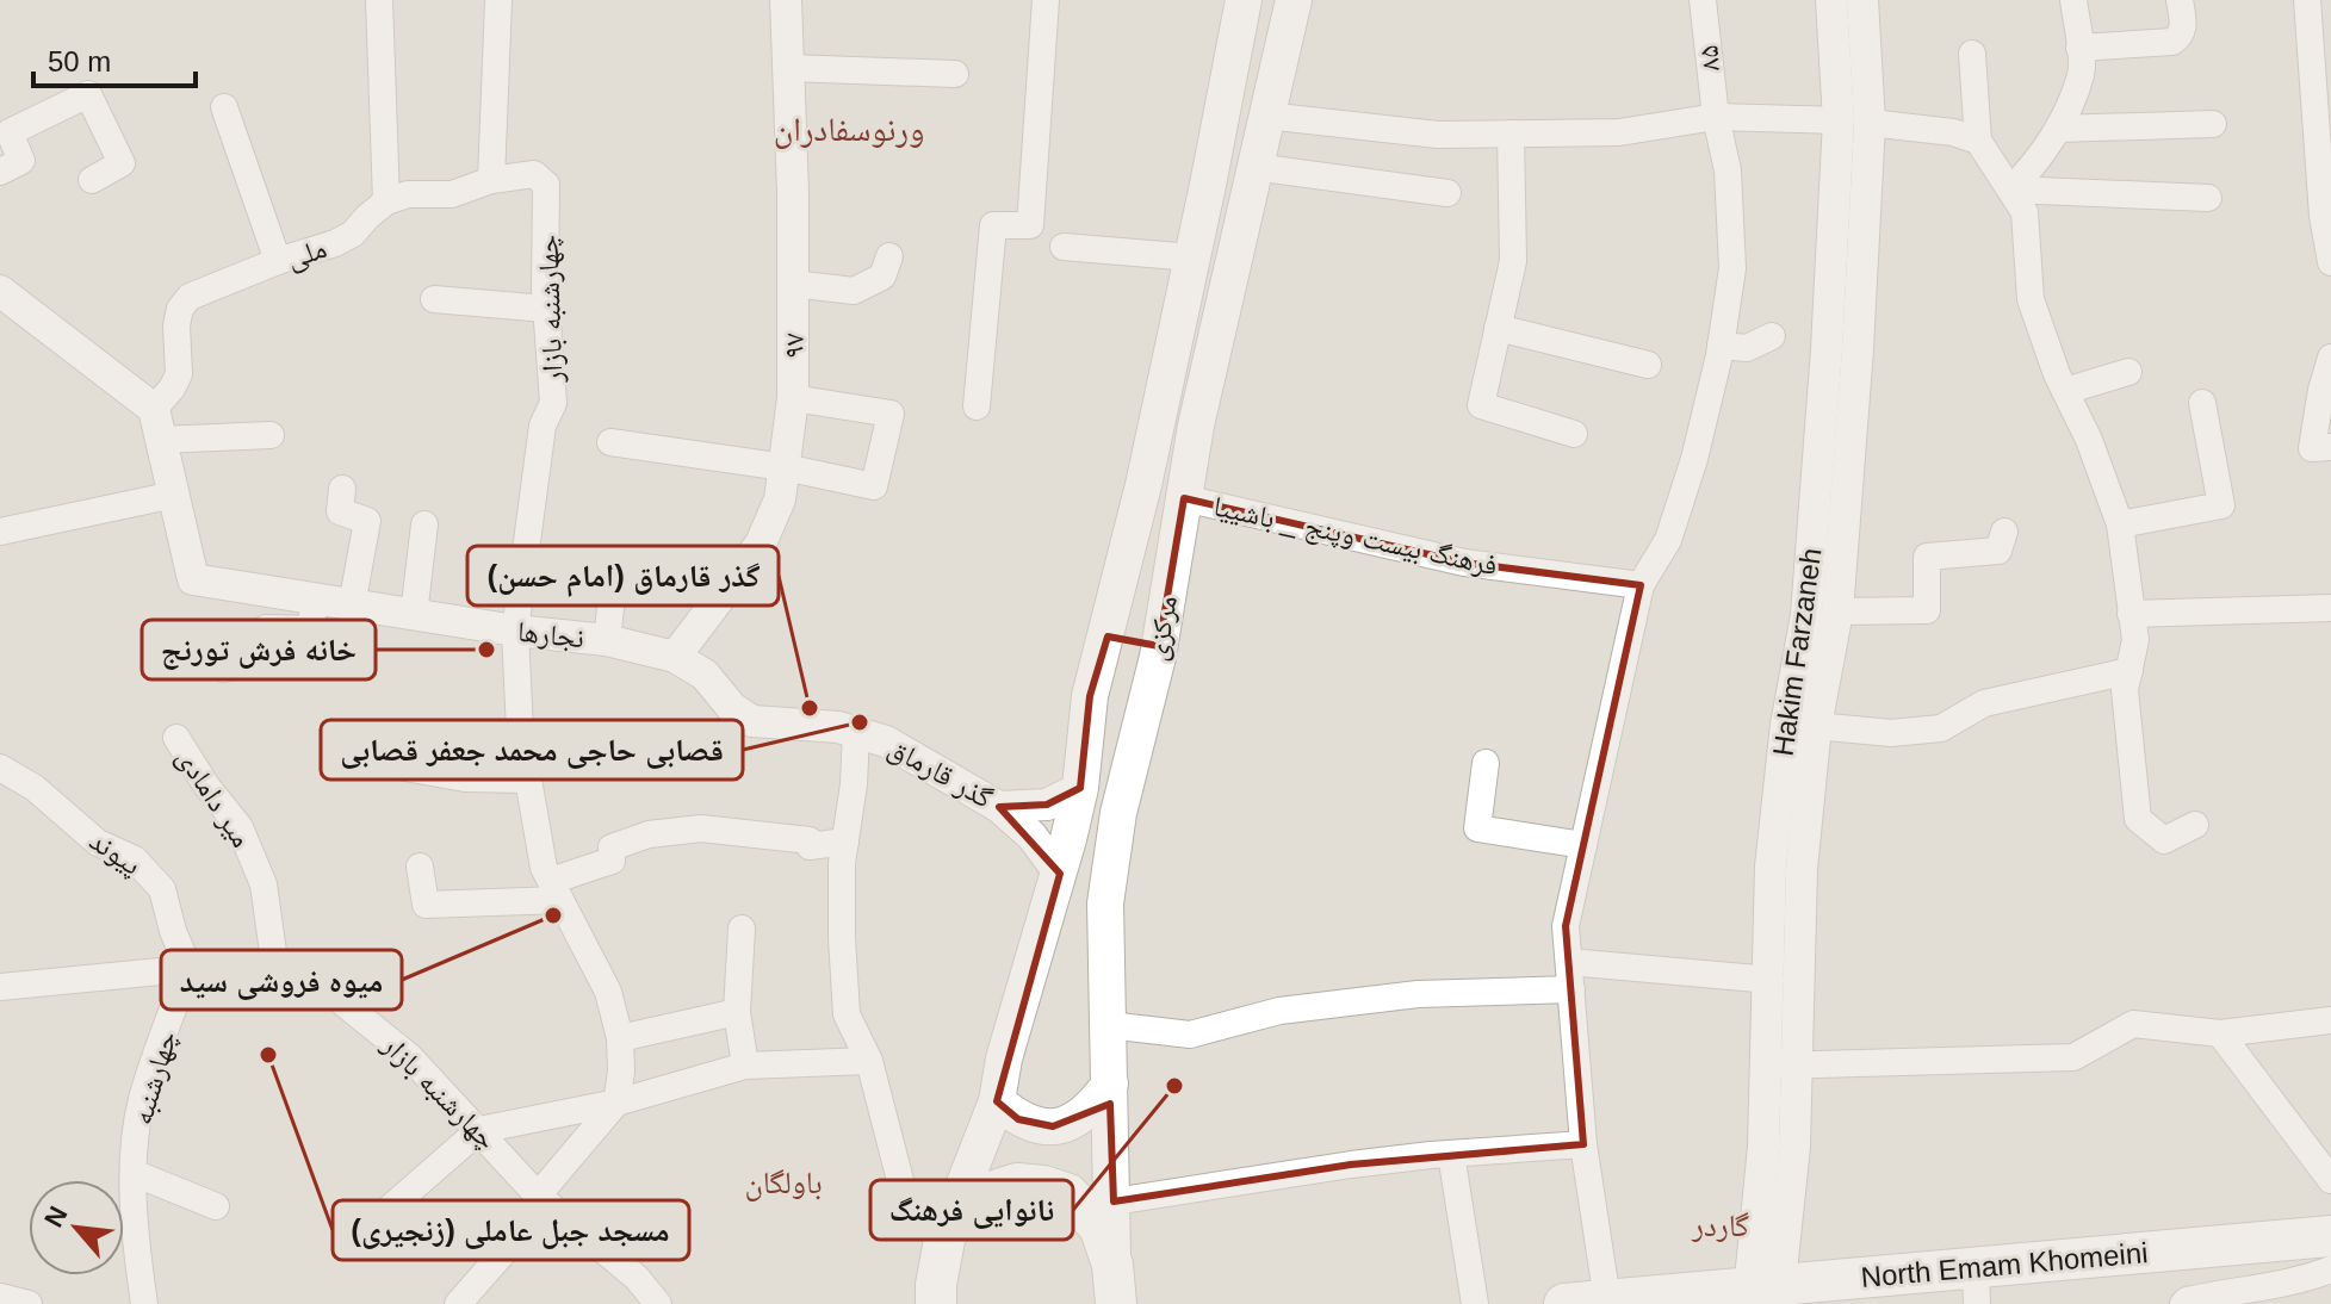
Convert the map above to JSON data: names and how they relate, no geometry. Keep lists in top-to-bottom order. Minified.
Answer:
{"streets":{"main road":["مرکزی","North Emam Khomeini"],"street":["۸۵","ملی","چهارشنبه بازار","۹۷","فرهنگ بیست وپنج _ باشییا","نجارها","Hakim Farzaneh","گذر قارماق","میر دامادی","پیوند","چهارشنبه"]},"crossings":[["۸۵","فرهنگ بیست وپنج _ باشییا"],["۸۵","North Emam Khomeini"],["ملی","نجارها"],["چهارشنبه بازار","نجارها"],["چهارشنبه بازار","میر دامادی"],["چهارشنبه بازار","پیوند"],["چهارشنبه بازار","چهارشنبه"],["۹۷","نجارها"],["فرهنگ بیست وپنج _ باشییا","مرکزی"],["مرکزی","گذر قارماق"],["نجارها","گذر قارماق"],["Hakim Farzaneh","North Emam Khomeini"],["پیوند","چهارشنبه"]],"districts":["ورنوسفادران","باولگان","گاردر"],"places":["خانه فرش تورنج","(گذر قارماق (امام حسن","قصابی حاجی محمد جعفر قصابی","میوه فروشی سید","مسجد جبل عاملی (زنجیری)","نانوایی فرهنگ"],"scale_bar":"50 m","north":"top left"}
